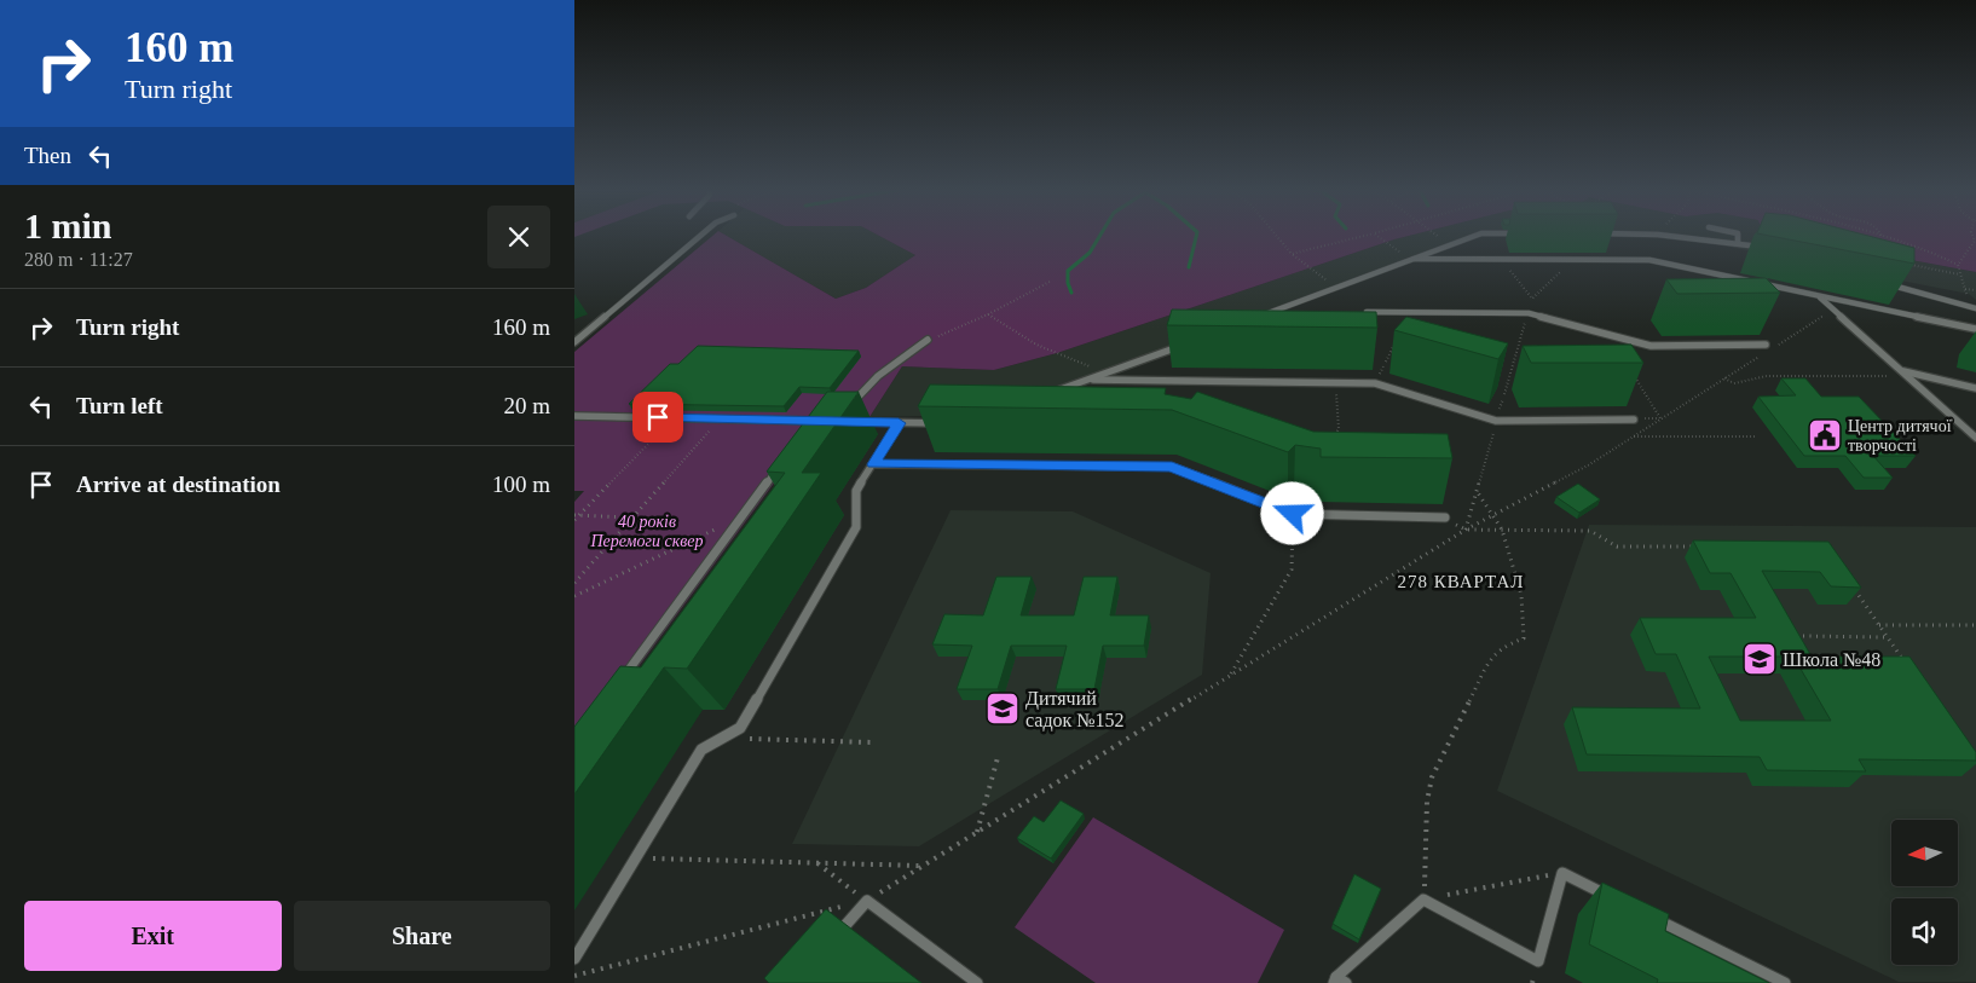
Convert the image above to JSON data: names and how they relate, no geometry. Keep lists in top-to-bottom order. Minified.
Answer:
{"districts":["278 КВАРТАЛ"],"parks":["40 років Перемоги сквер"],"places":{"public building":["Центр дитячої творчості"],"school or university":["Школа №48","Дитячий садок №152"]},"north":"left","page":{"turn":["160 m","Turn right"],"then":"Then","heading":["1 min","280 m · 11:27"],"list":[{"name":"Turn right","value":"160 m"},{"name":"Turn left","value":"20 m"},{"name":"Arrive at destination","value":"100 m"}],"buttons":["Exit","Share"]}}
